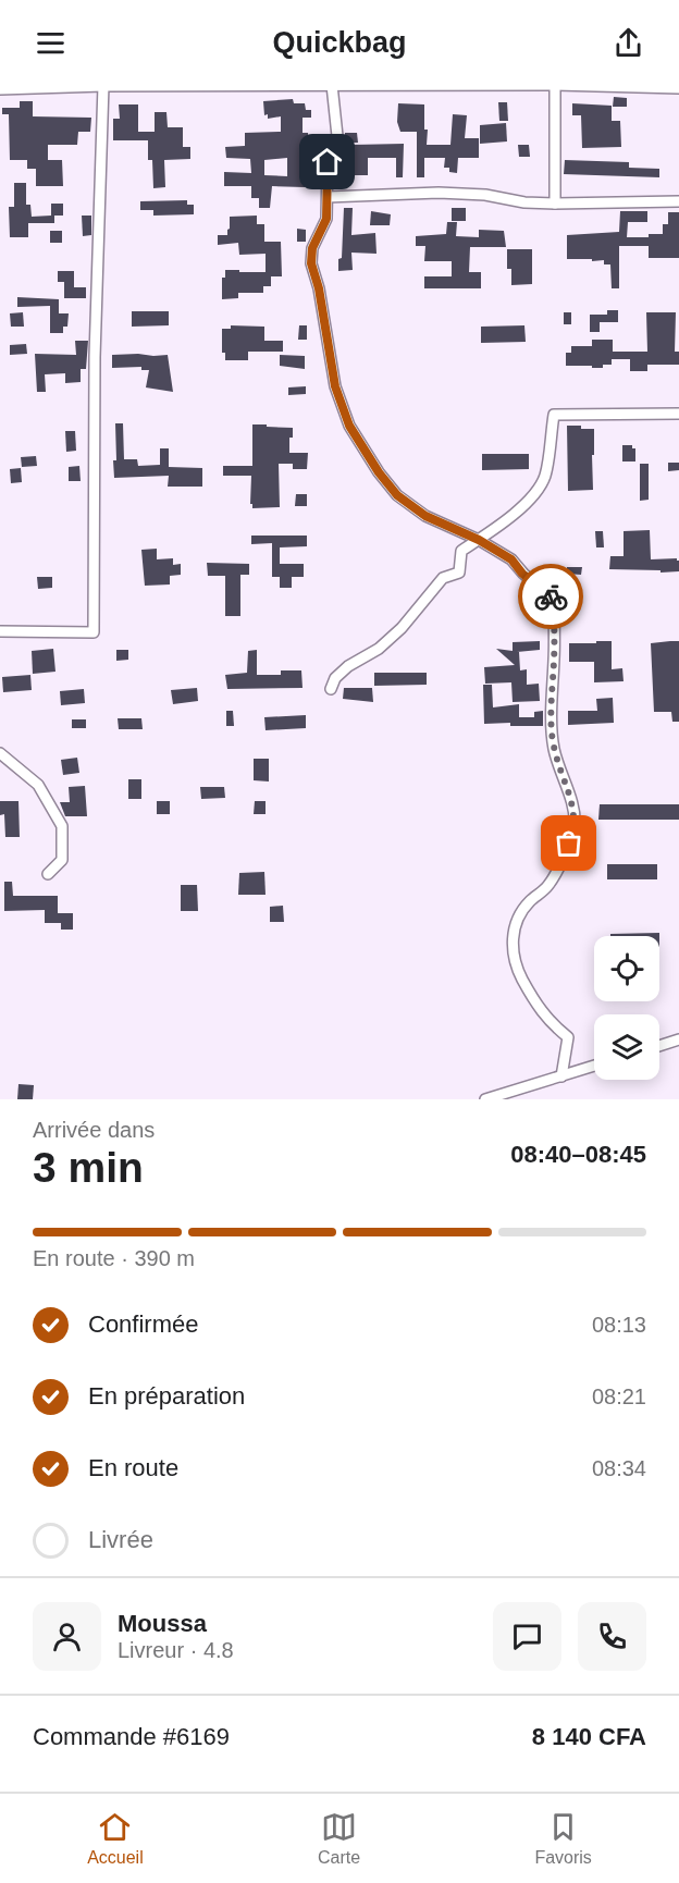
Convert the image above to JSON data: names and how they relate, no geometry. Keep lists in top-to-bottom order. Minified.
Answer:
{"page":{"header":"Quickbag","heading":["3 min","Arrivée dans","08:40–08:45"],"panel":["Moussa","Livreur · 4.8","Commande #6169","8 140 CFA"],"bar":"En route · 390 m","list":[["Confirmée","08:13"],["En préparation","08:21"],["En route","08:34"],"Livrée"],"tabs":["Accueil","Carte","Favoris"]}}
